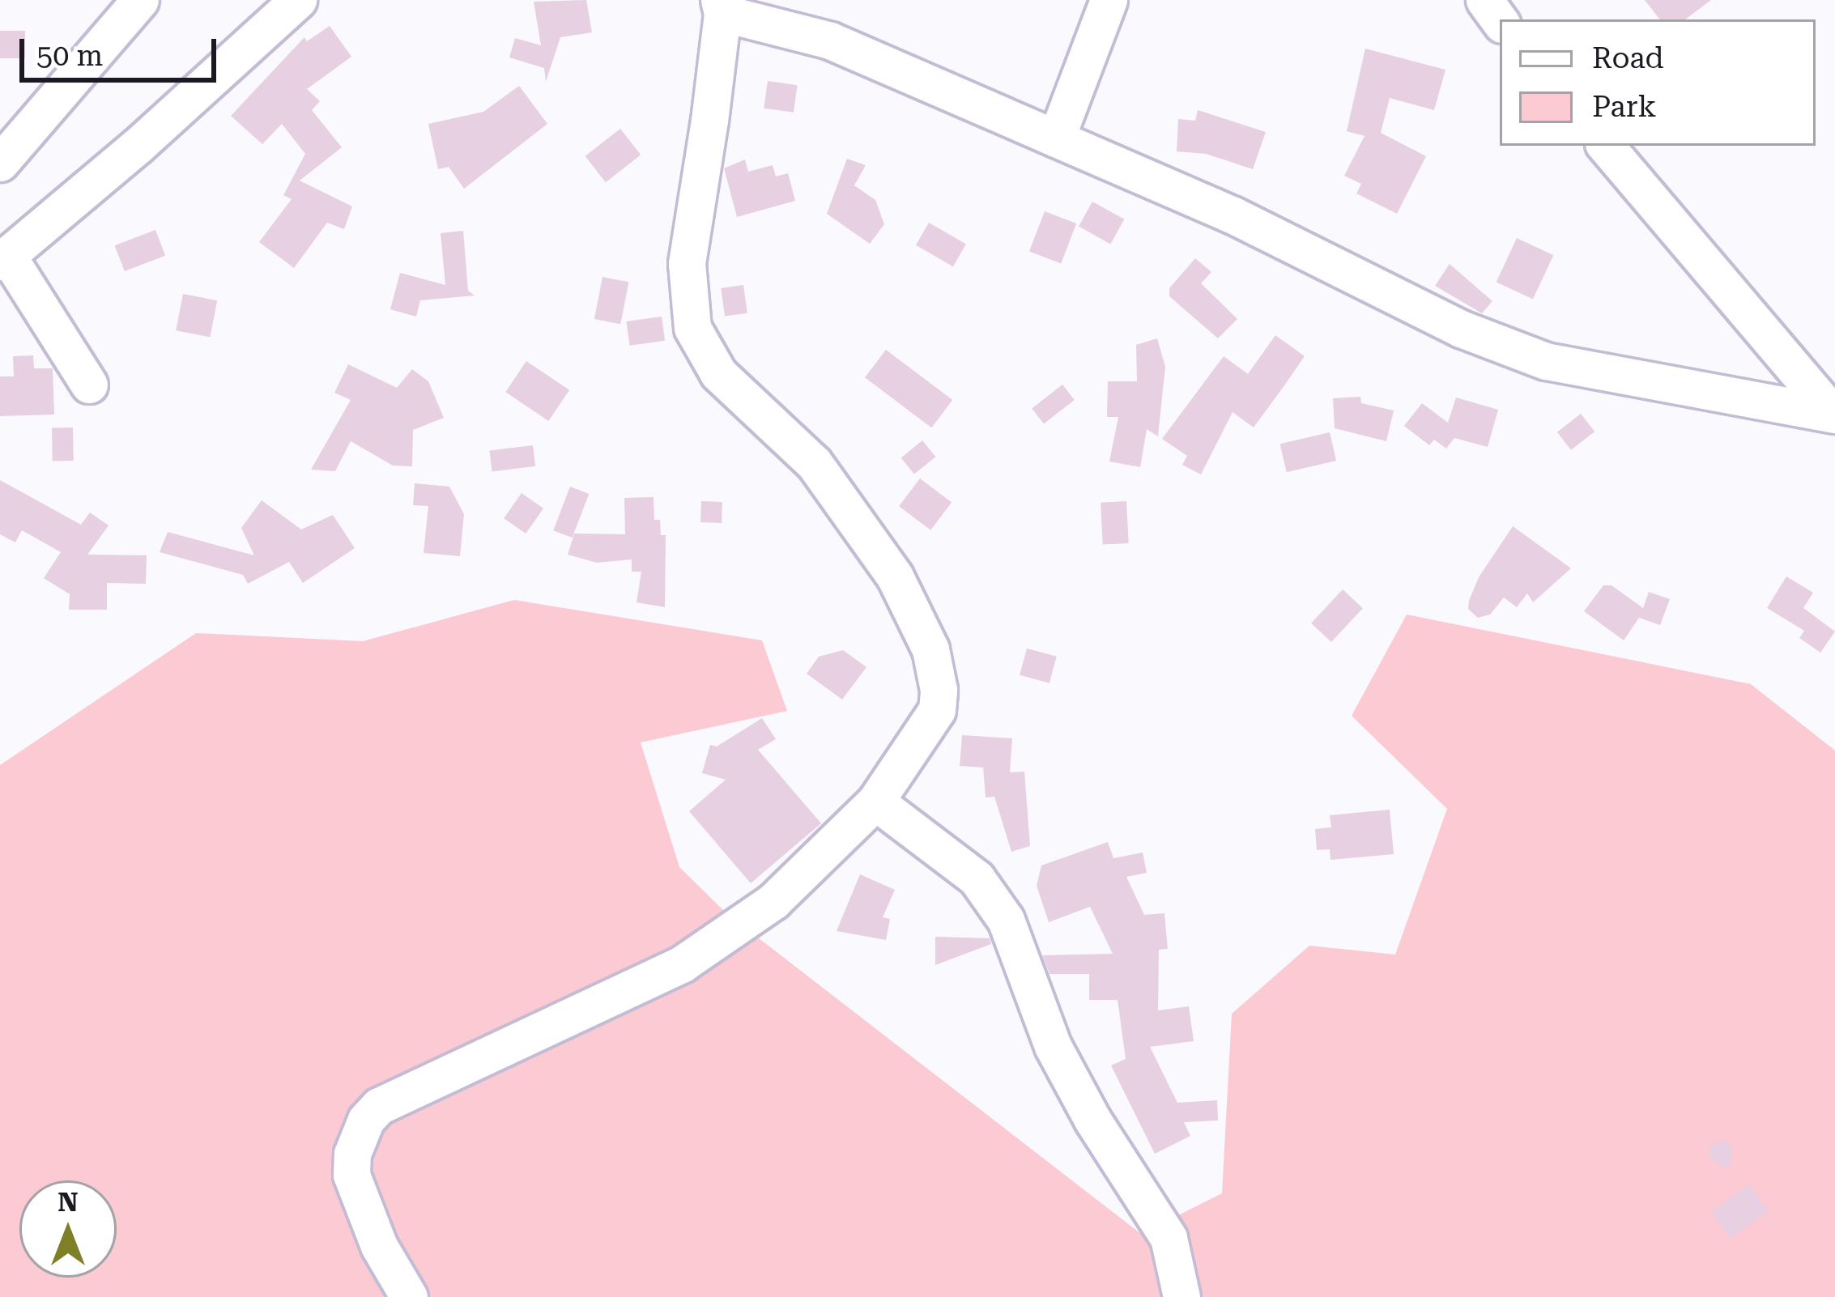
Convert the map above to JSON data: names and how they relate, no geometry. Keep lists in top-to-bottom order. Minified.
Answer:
{"legend":["Road","Park"],"scale_bar":"50 m","north":"top"}
